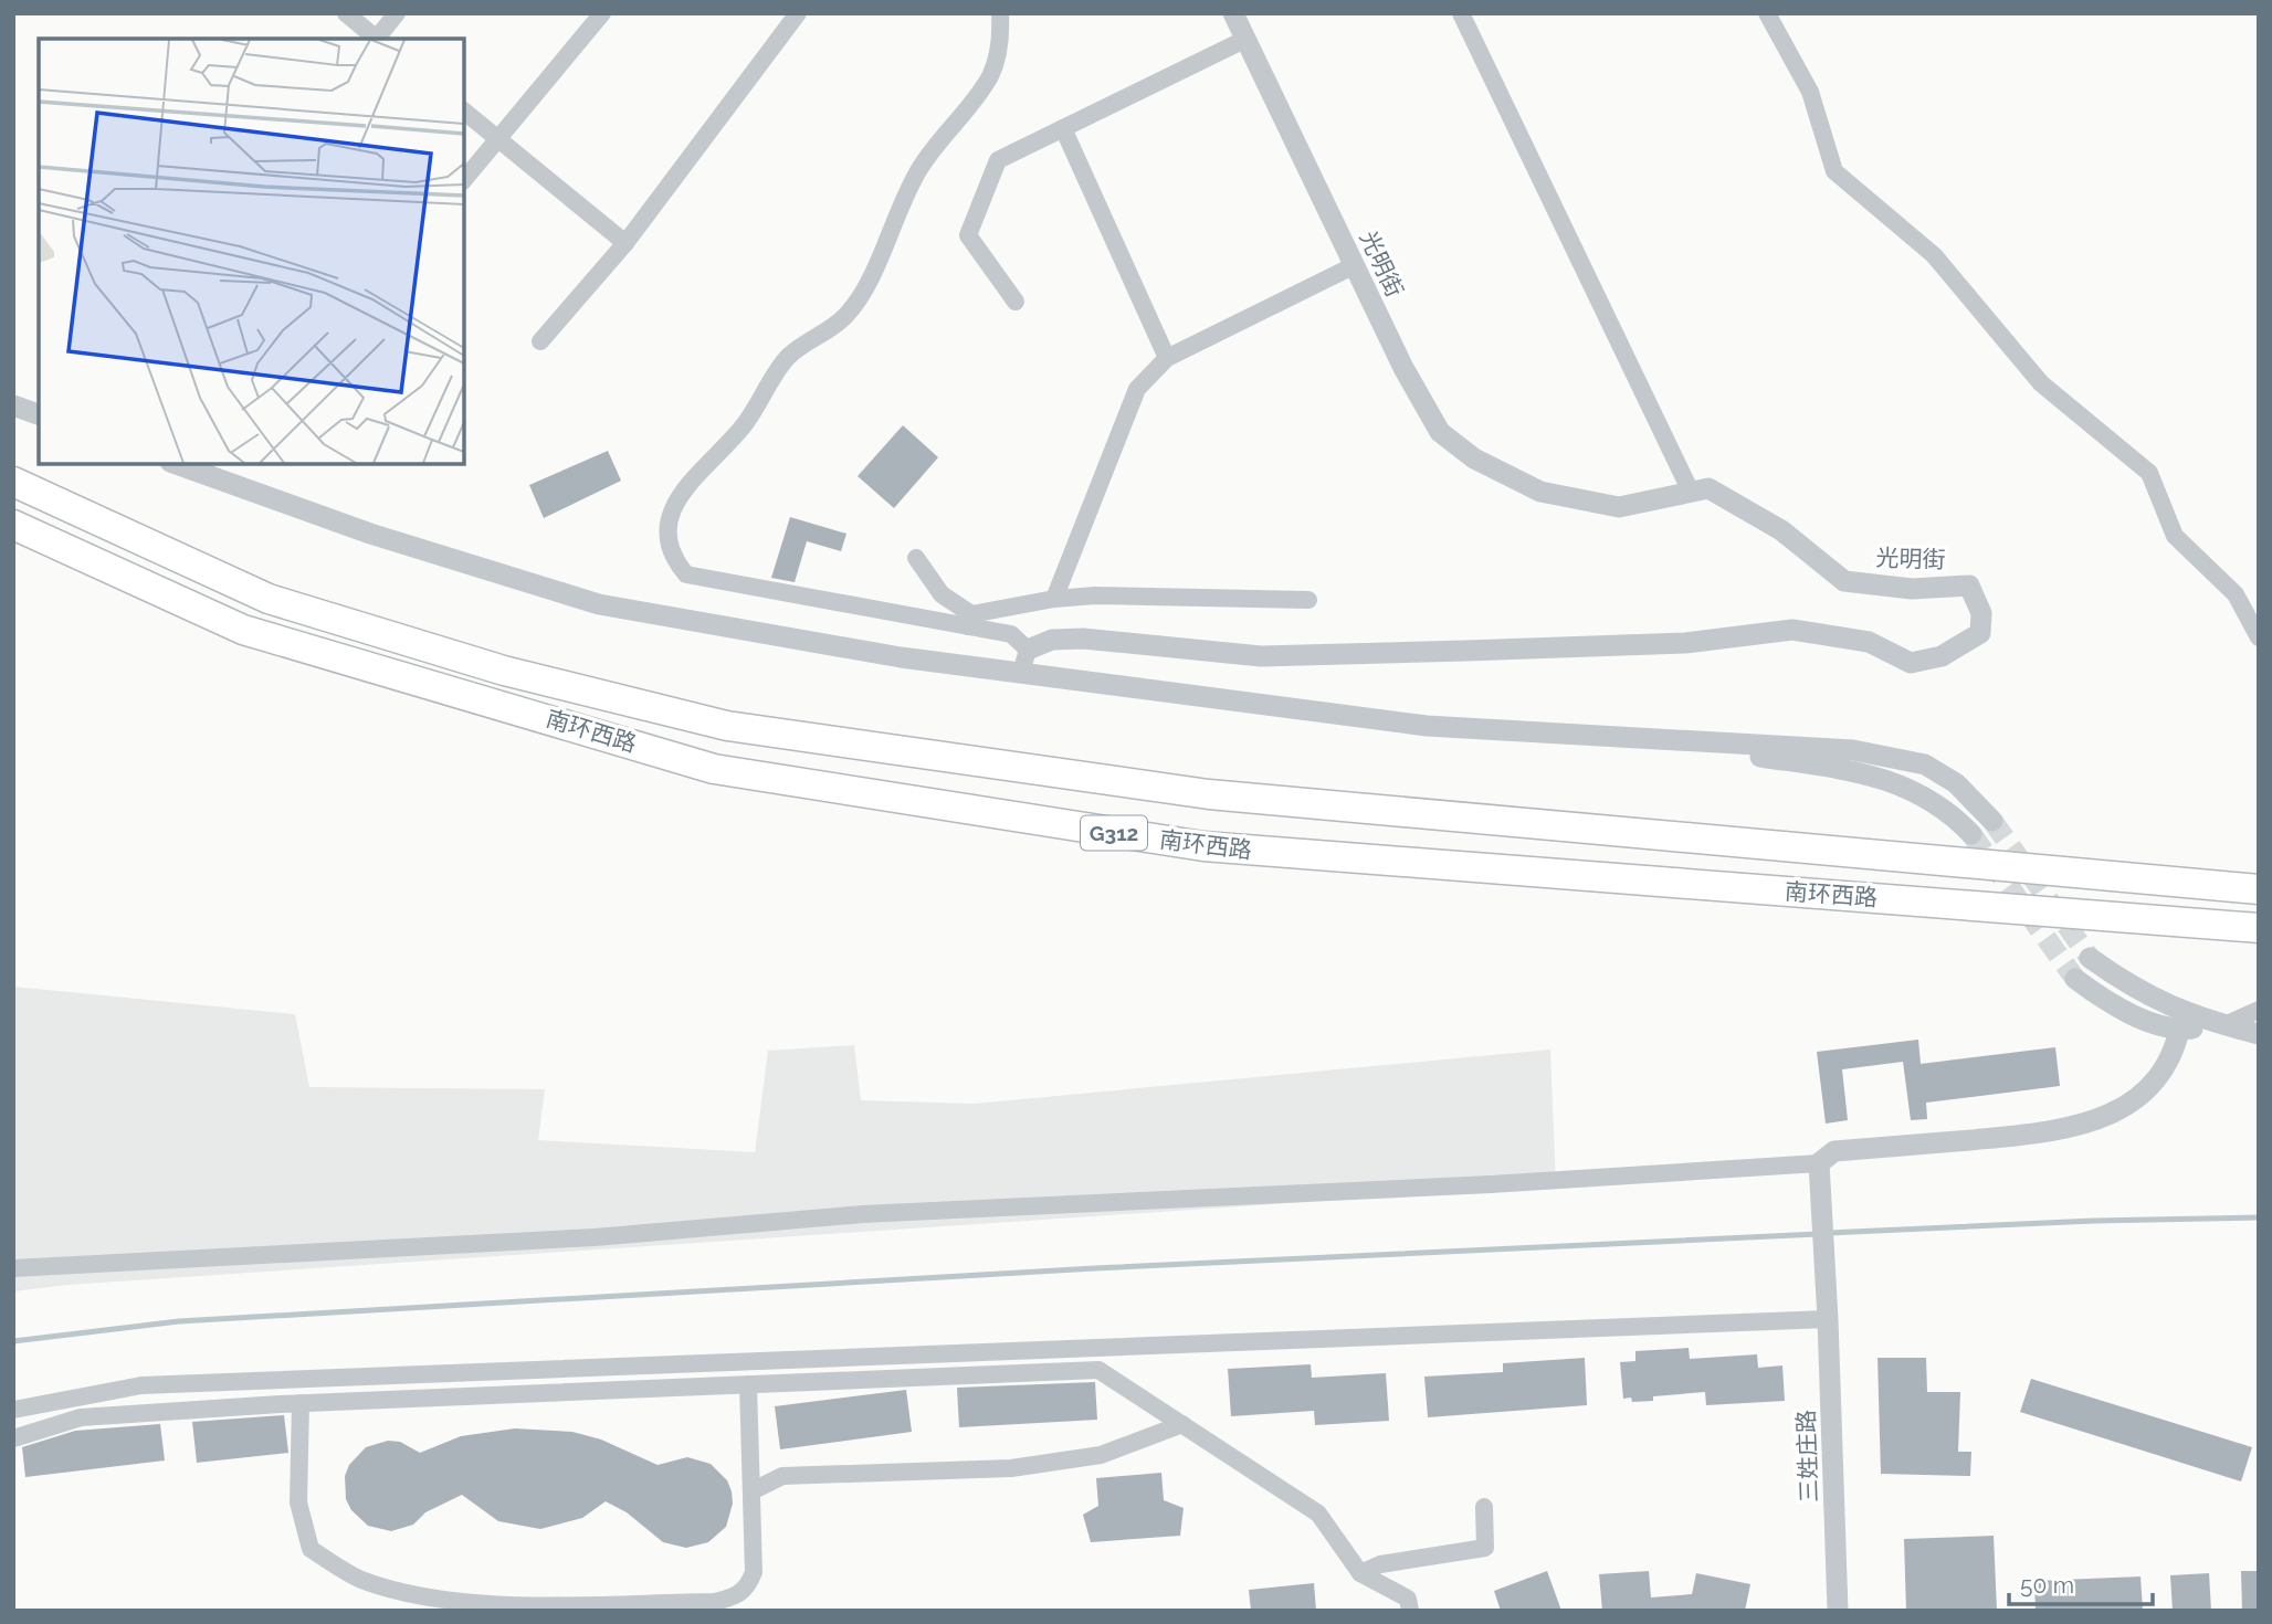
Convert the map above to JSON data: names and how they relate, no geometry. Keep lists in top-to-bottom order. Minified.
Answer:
{"streets":{"highway":["南环西路","G312"],"street":["光明街","三姓庄路"]},"scale_bar":"50 m"}
